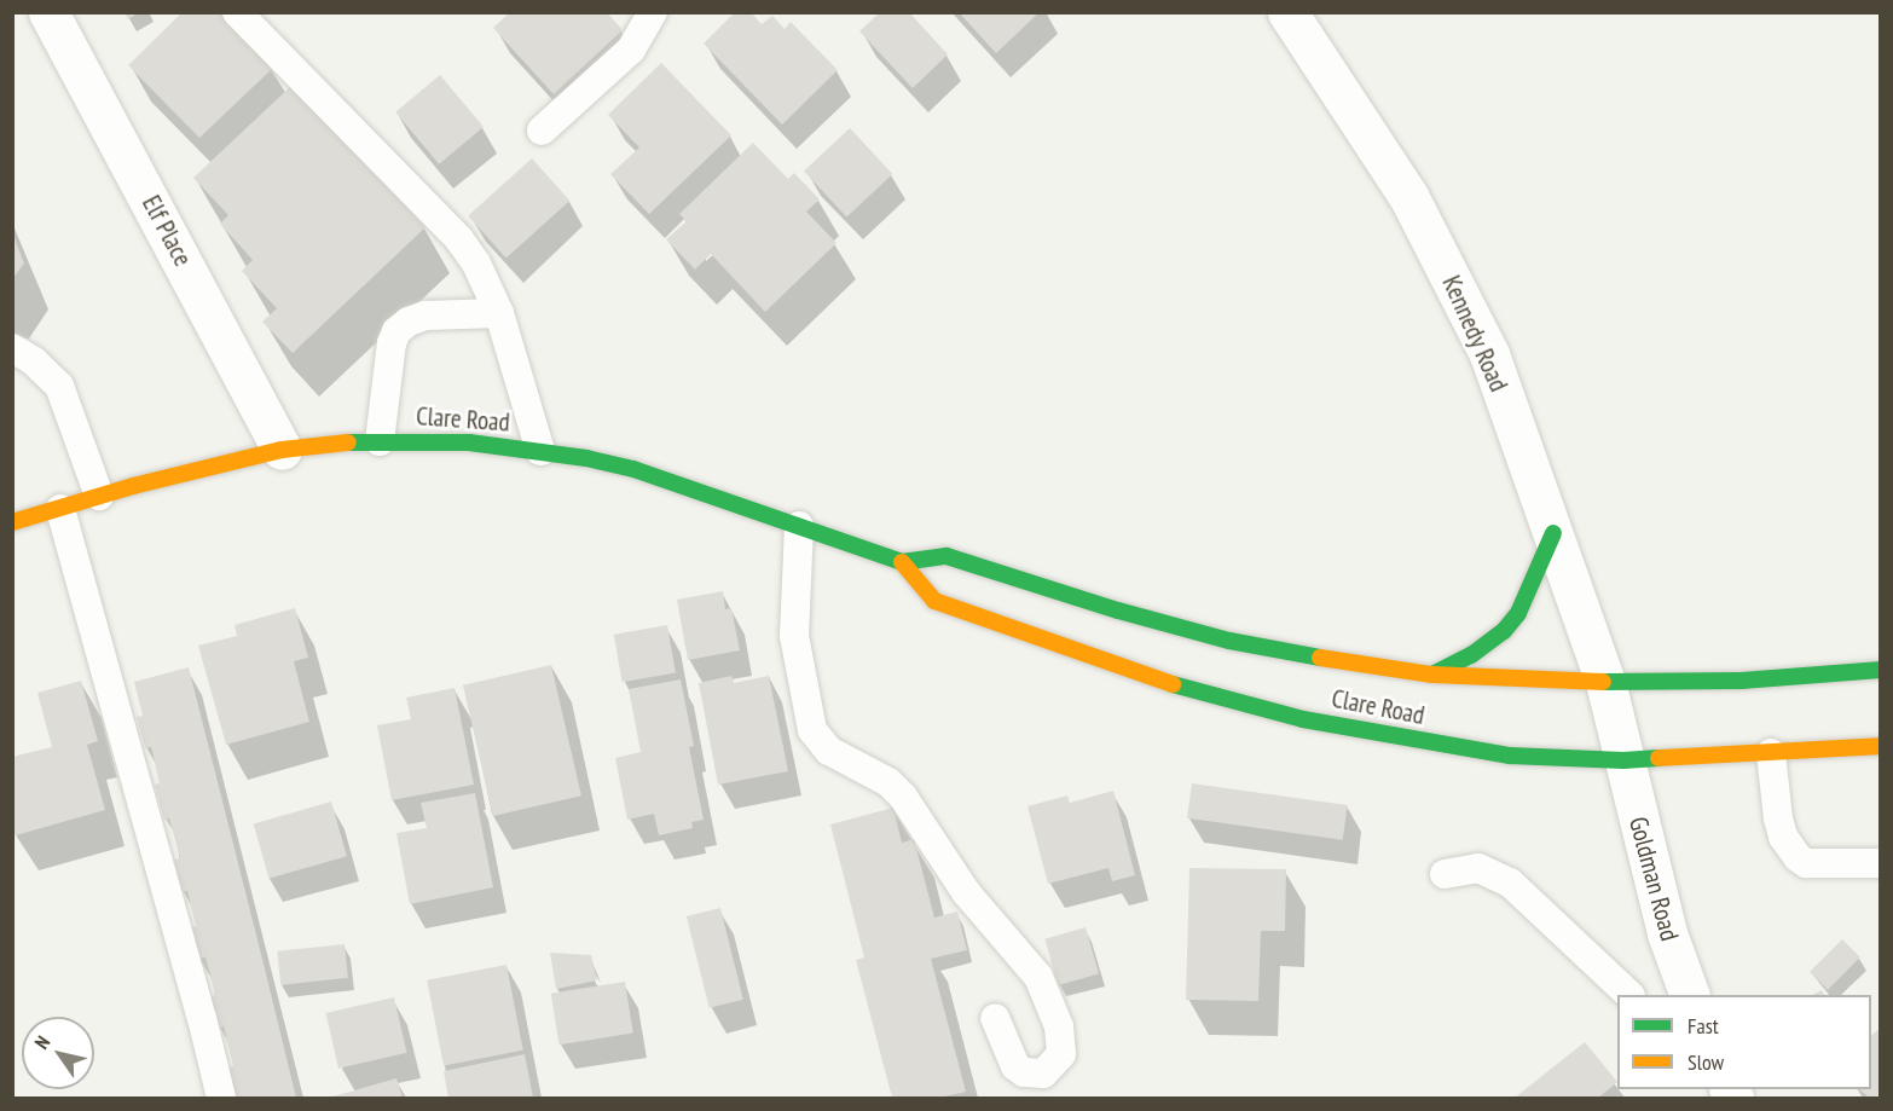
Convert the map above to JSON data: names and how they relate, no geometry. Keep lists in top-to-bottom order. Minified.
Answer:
{"streets":{"street":["Elf Place","Kennedy Road","Clare Road","Goldman Road"]},"crossings":[["Elf Place","Clare Road"],["Kennedy Road","Clare Road"],["Kennedy Road","Goldman Road"],["Clare Road","Goldman Road"]],"legend":["Fast","Slow"],"north":"top left"}
